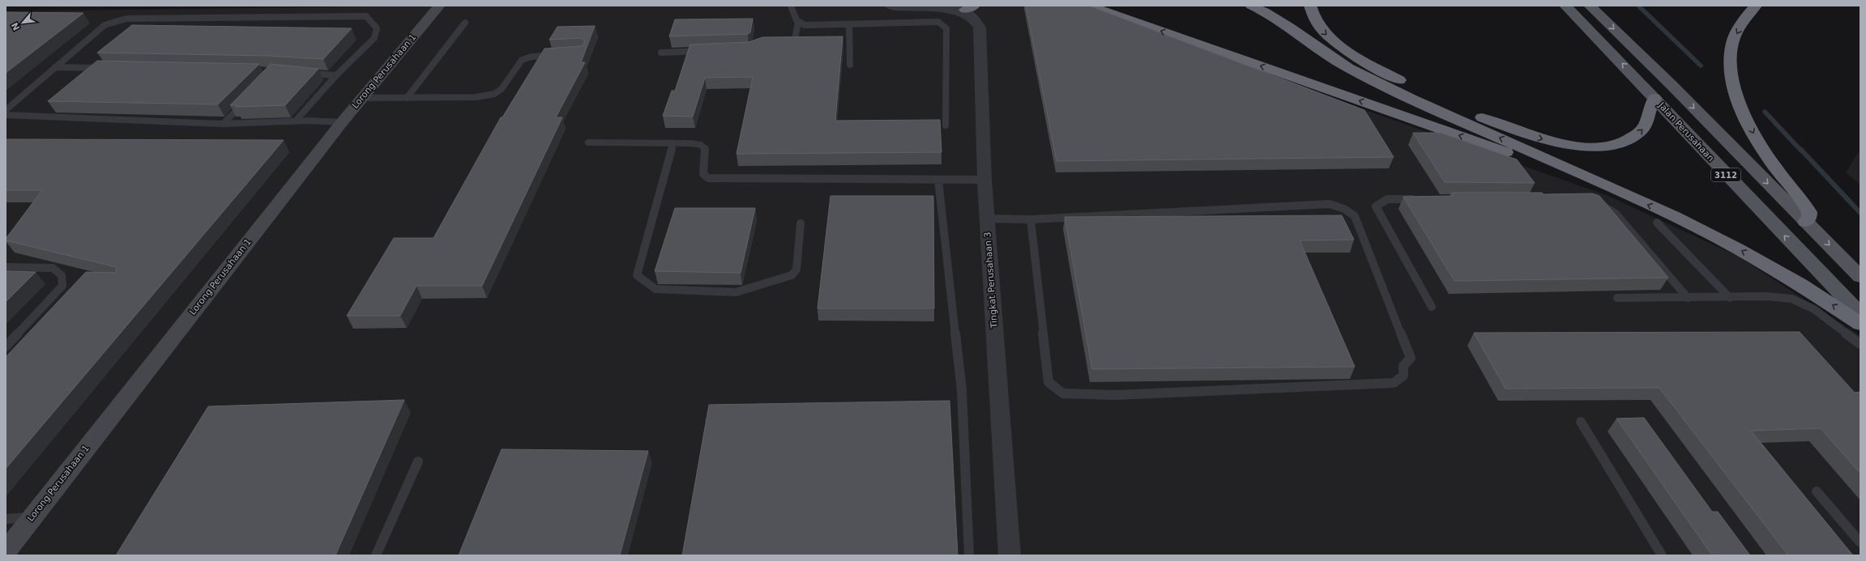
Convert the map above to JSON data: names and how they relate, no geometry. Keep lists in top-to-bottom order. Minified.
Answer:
{"streets":{"main road":["Jalan Perusahaan","3112"],"street":["Lorong Perusahaan 1","Tingkat Perusahaan 3"]},"north":"bottom left"}
